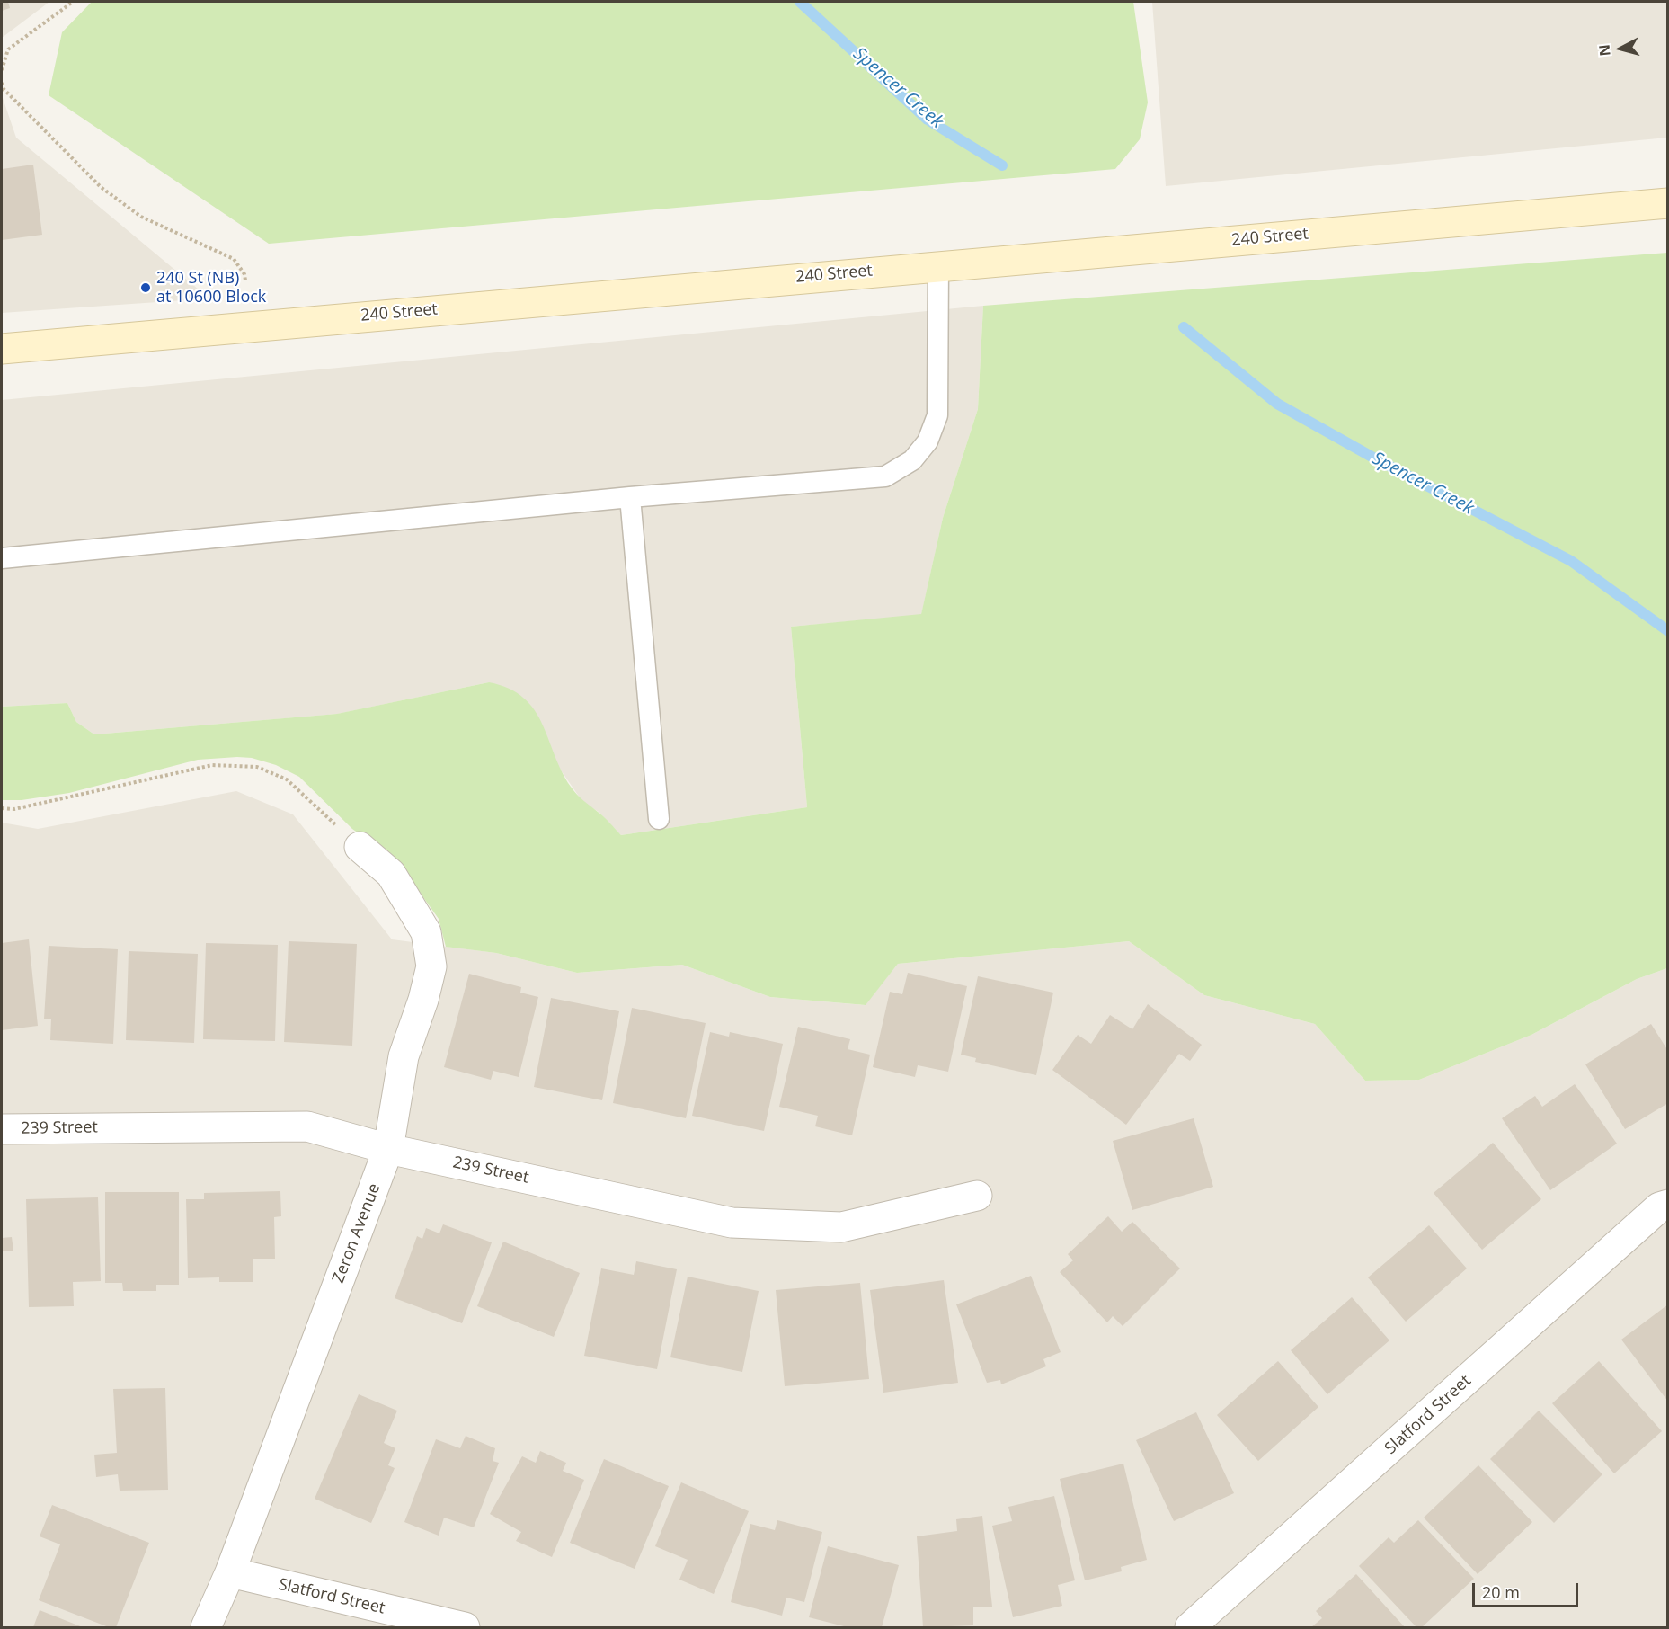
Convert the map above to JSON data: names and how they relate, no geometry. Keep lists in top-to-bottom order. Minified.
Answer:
{"streets":{"main road":["240 Street"],"street":["239 Street","Zeron Avenue","Slatford Street"]},"crossings":[["239 Street","Zeron Avenue"],["Zeron Avenue","Slatford Street"]],"water":["Spencer Creek"],"places":["240 St (NB) at 10600 Block"],"scale_bar":"20 m","north":"left"}
